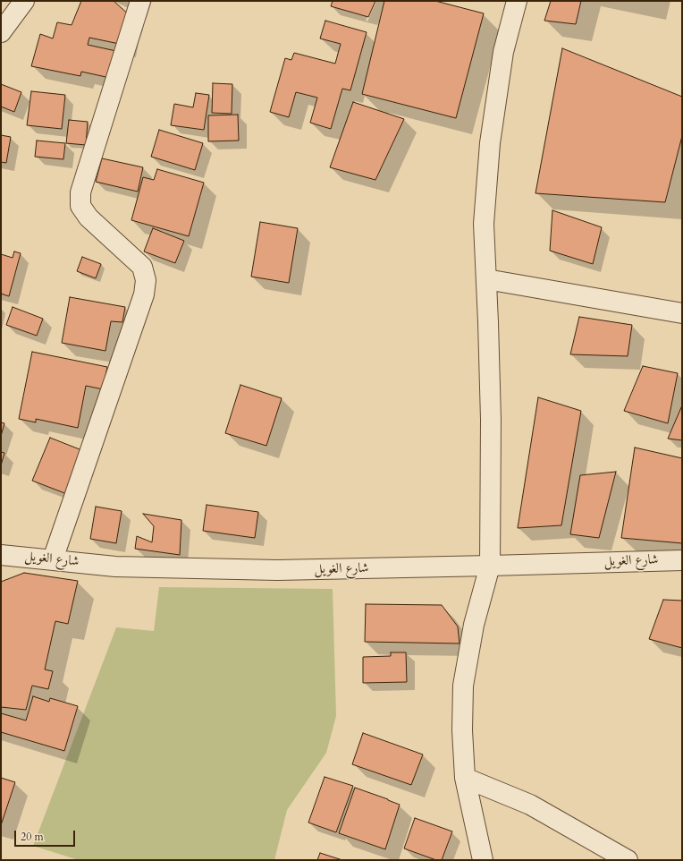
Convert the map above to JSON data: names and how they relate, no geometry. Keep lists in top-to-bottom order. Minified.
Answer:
{"streets":{"street":["شارع الغويل"]},"scale_bar":"20 m"}
